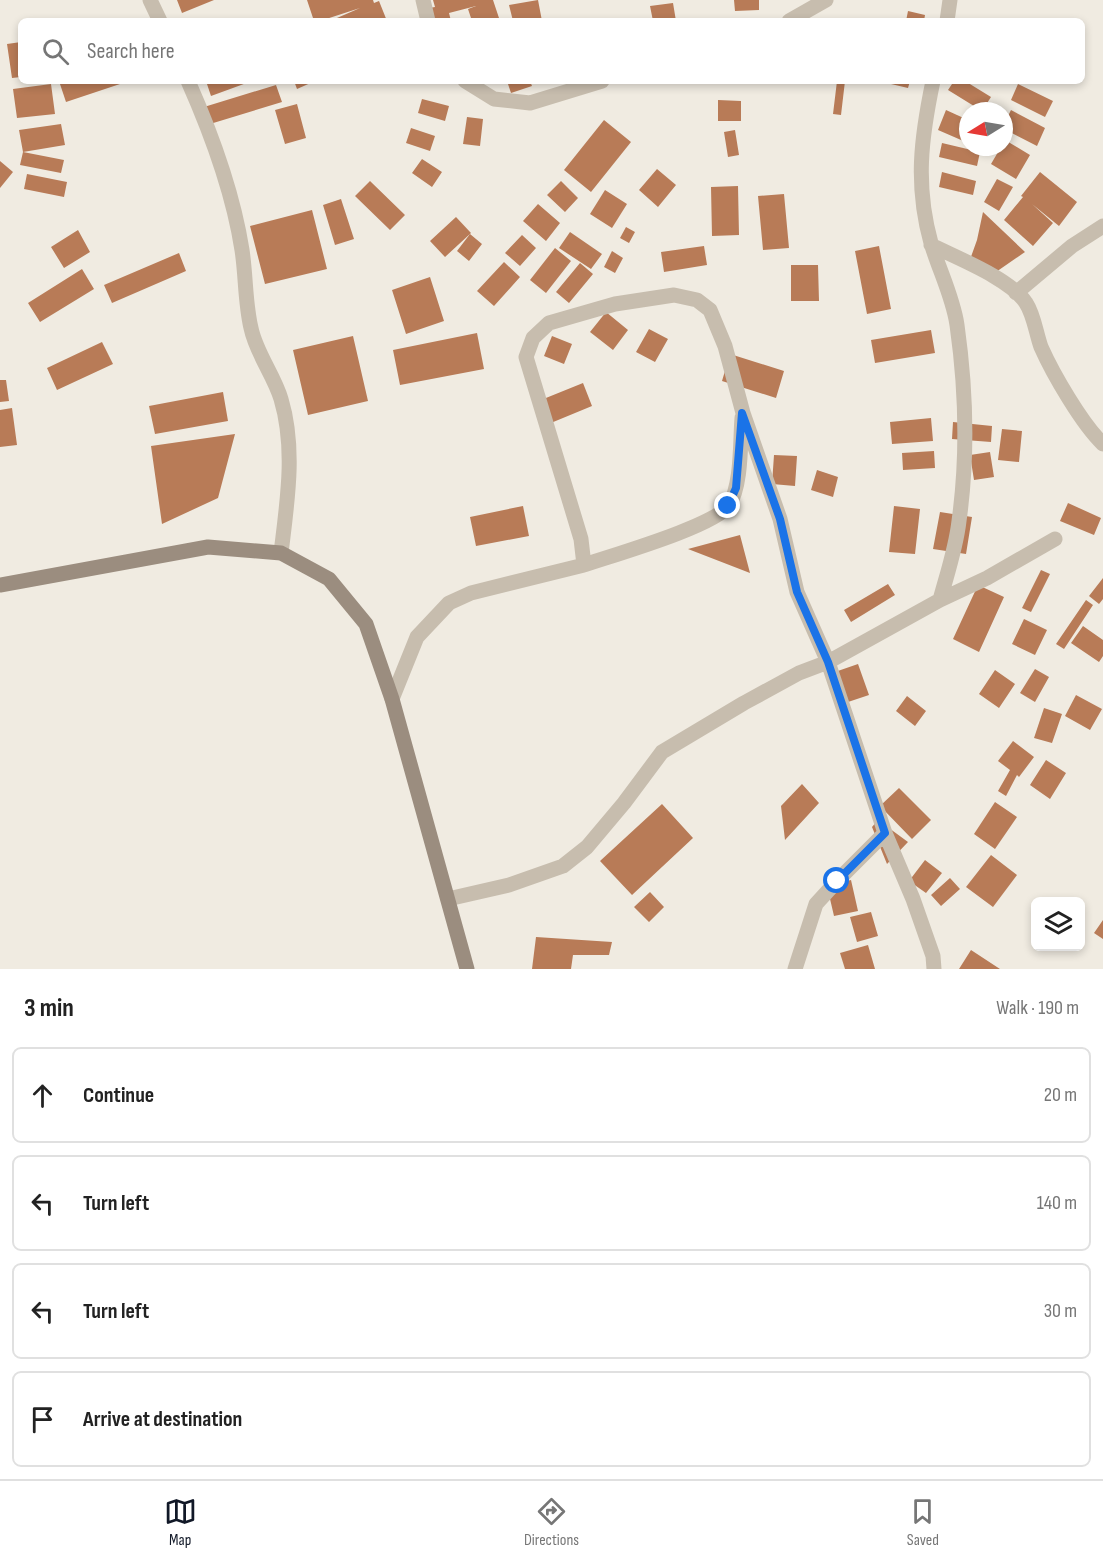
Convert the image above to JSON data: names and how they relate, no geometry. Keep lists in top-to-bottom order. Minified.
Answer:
{"north":"left","page":{"search":"Search here","heading":["3 min","Walk · 190 m"],"list":[["Continue","20 m"],["Turn left","140 m"],["Turn left","30 m"],"Arrive at destination"],"nav":["Map","Directions","Saved"]}}
